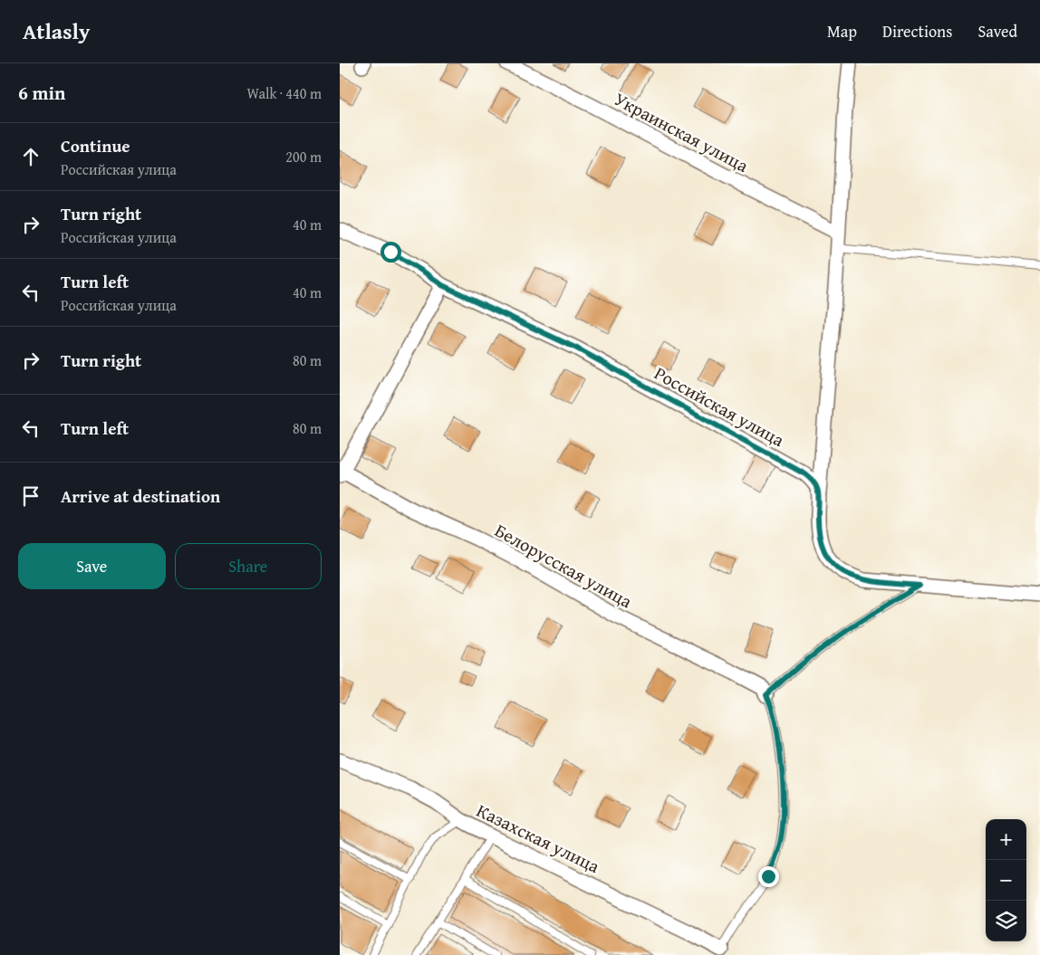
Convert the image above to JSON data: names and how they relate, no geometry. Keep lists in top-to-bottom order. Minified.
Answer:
{"streets":{"street":["Украинская улица","Российская улица","Белорусская улица","Казахская улица"]},"page":{"header":"Atlasly","nav":["Map","Directions","Saved"],"heading":["6 min","Walk · 440 m"],"list":[["Continue","Российская улица","200 m"],["Turn right","Российская улица","40 m"],["Turn left","Российская улица","40 m"],["Turn right","80 m"],["Turn left","80 m"],"Arrive at destination"],"buttons":["Save","Share"],"map_buttons":["+","−"]}}
